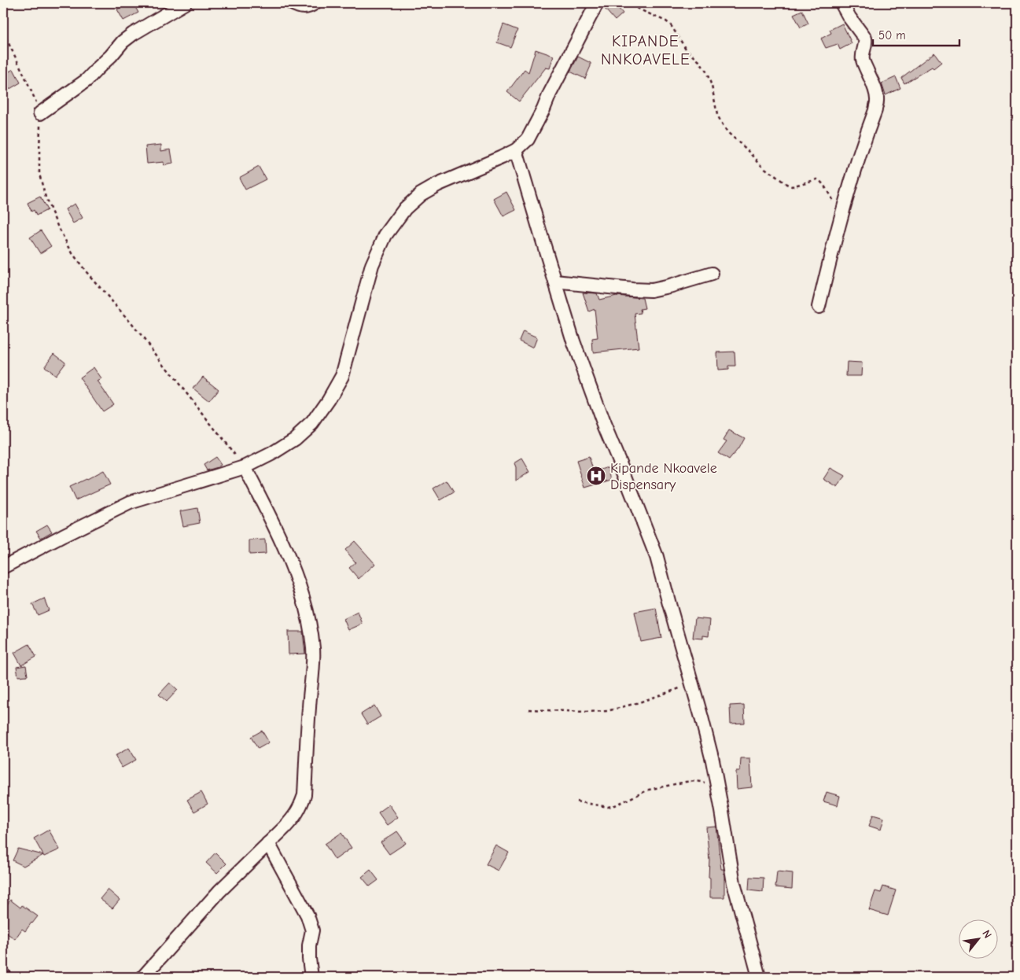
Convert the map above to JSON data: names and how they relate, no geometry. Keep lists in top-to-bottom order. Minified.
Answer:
{"districts":["KIPANDE NNKOAVELE"],"places":{"hospital":["Kipande Nkoavele Dispensary"]},"scale_bar":"50 m","north":"top right"}
